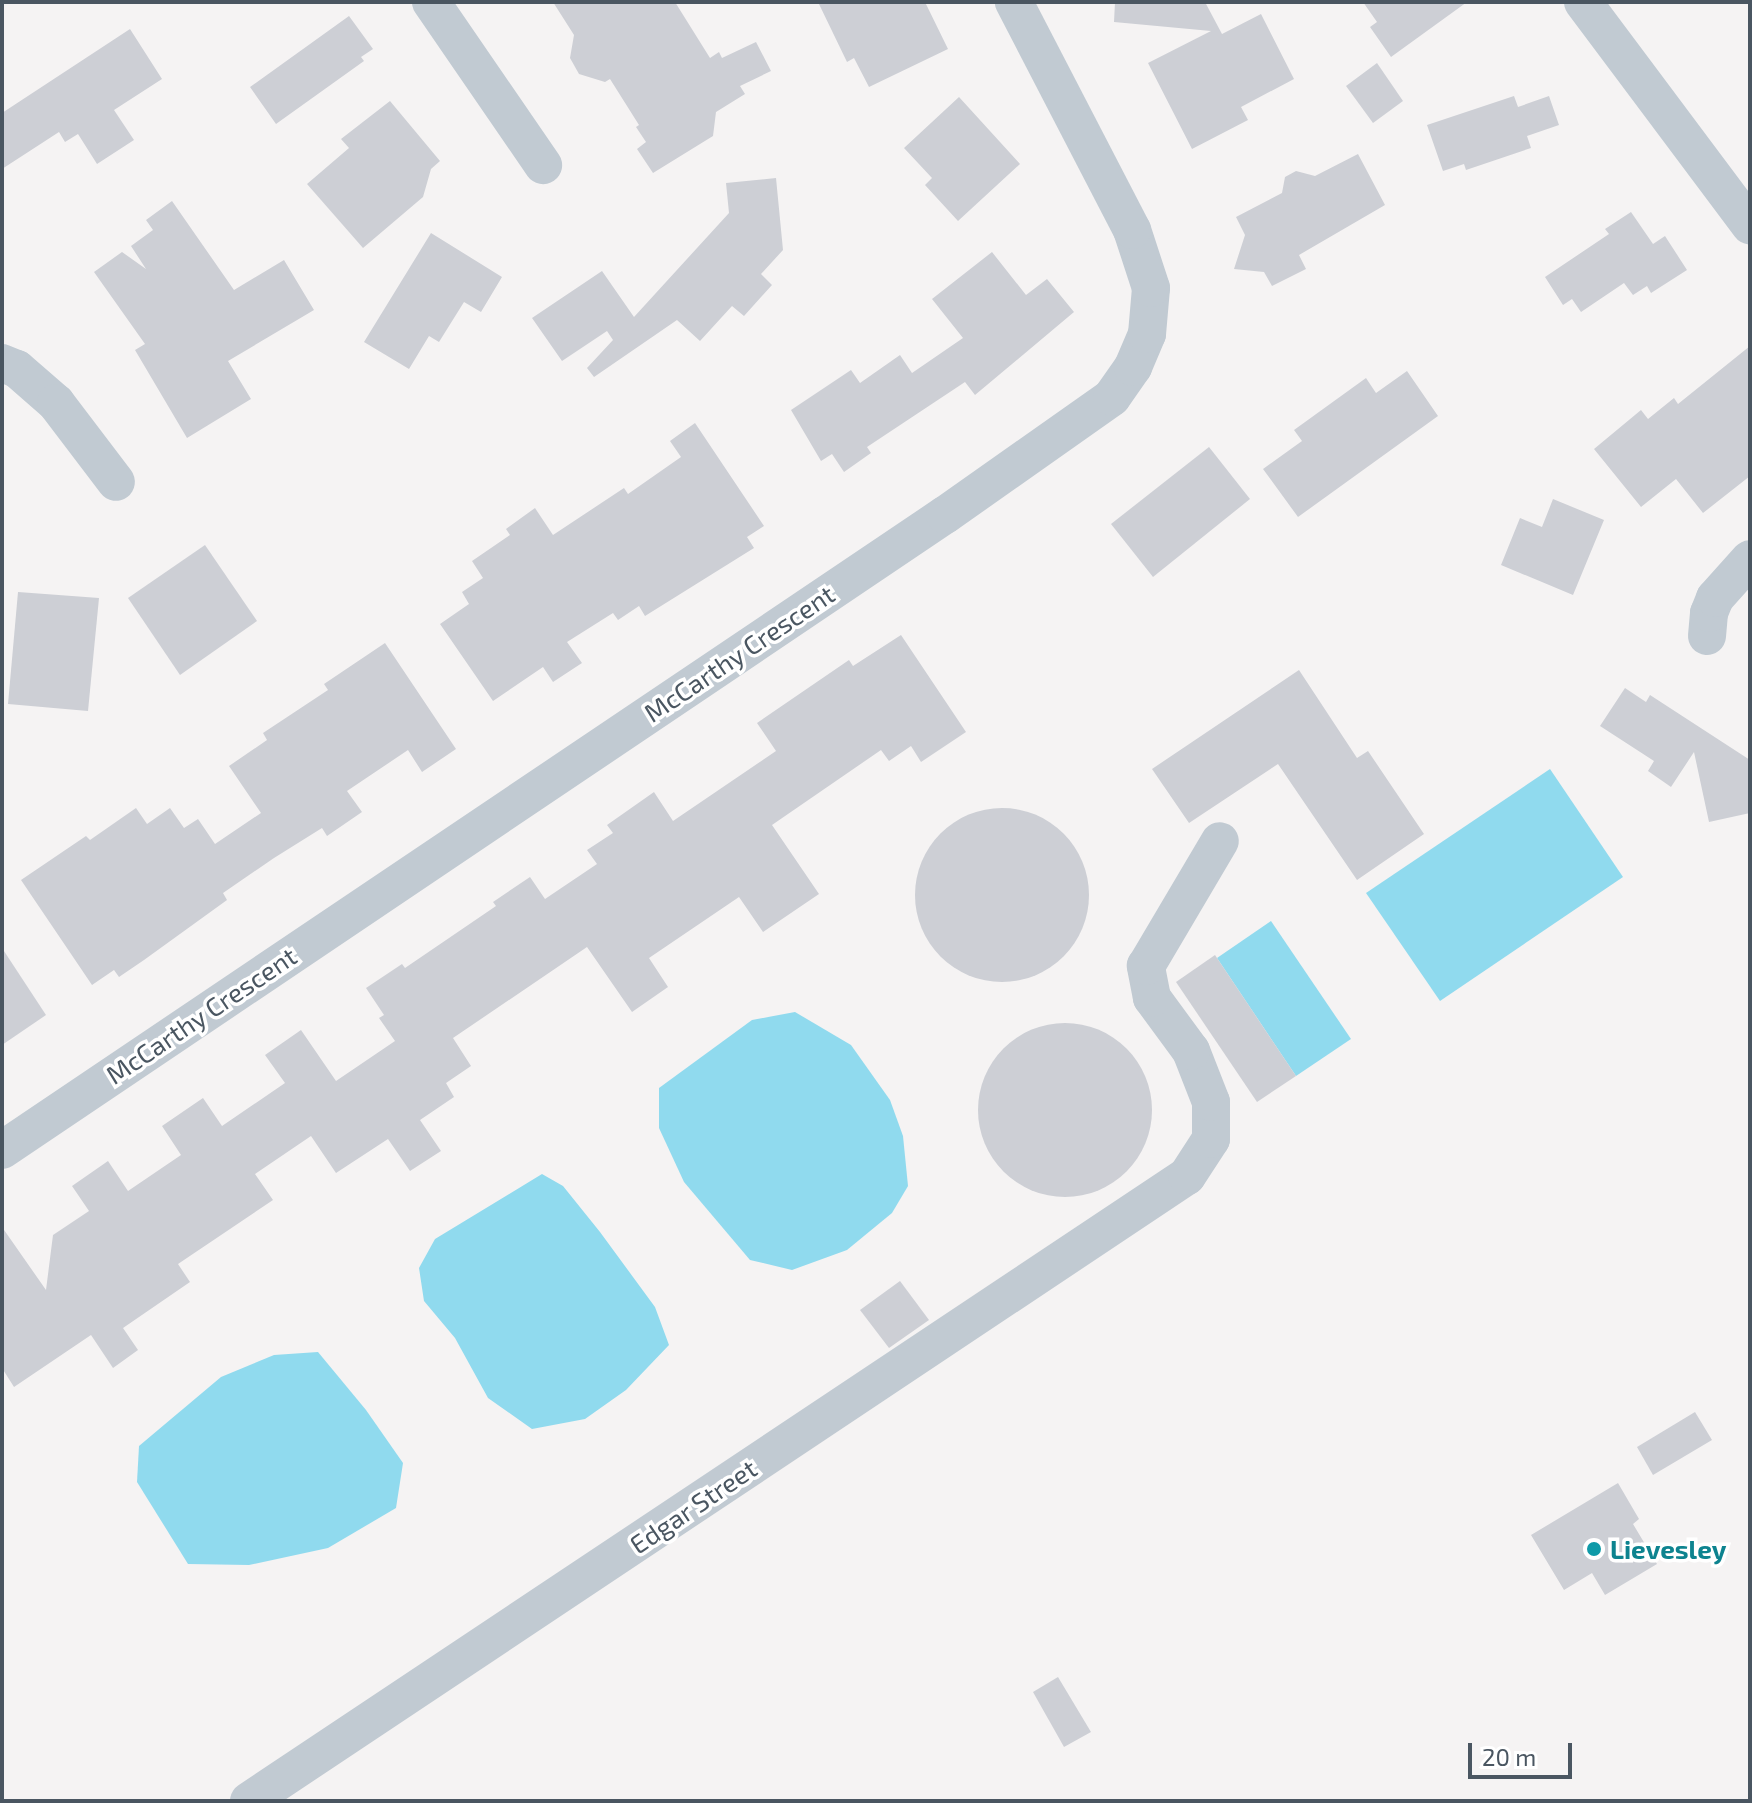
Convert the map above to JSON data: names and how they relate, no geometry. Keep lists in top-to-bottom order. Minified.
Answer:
{"streets":{"street":["McCarthy Crescent","Edgar Street"]},"places":["Lievesley"],"scale_bar":"20 m"}
